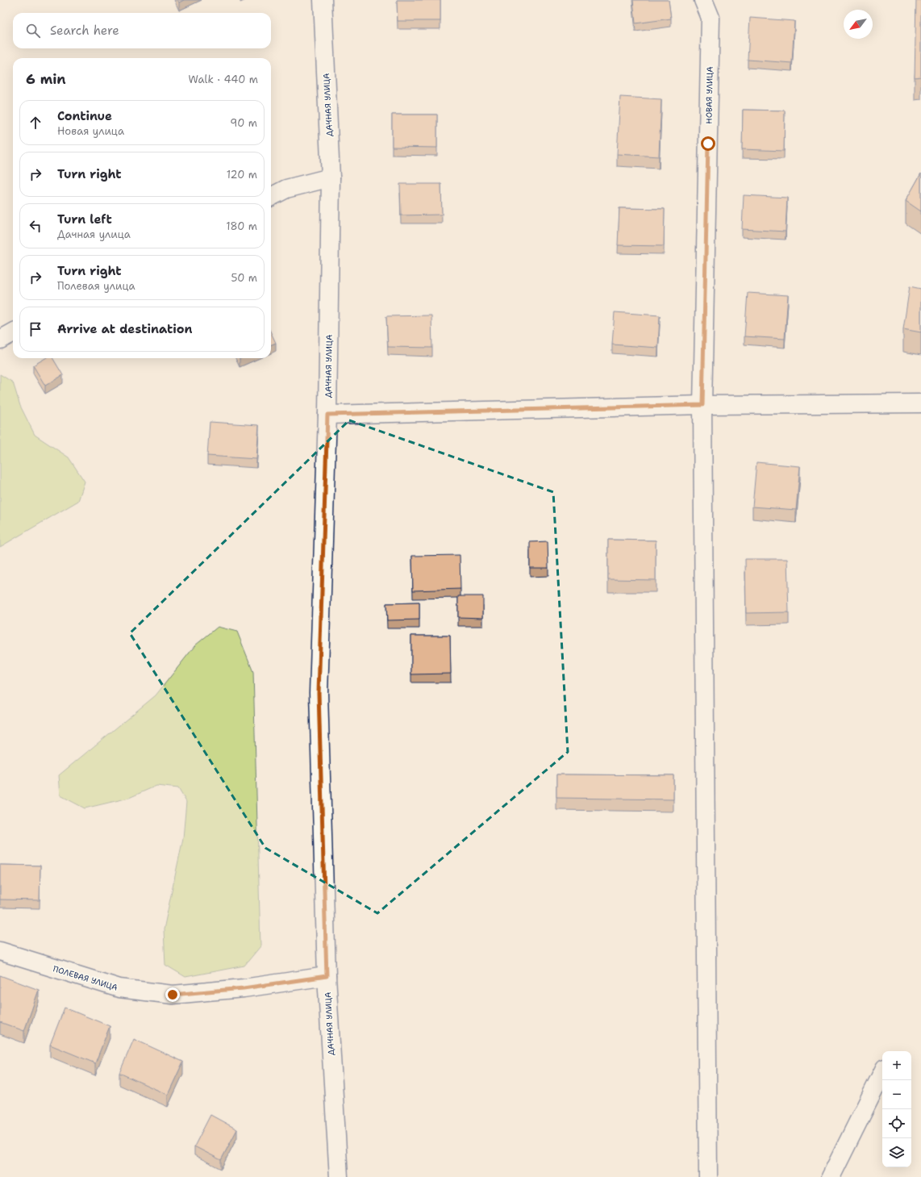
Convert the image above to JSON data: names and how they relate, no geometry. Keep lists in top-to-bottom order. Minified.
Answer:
{"streets":{"street":["НОВАЯ УЛИЦА","ДАЧНАЯ УЛИЦА","ПОЛЕВАЯ УЛИЦА"]},"crossings":[["ДАЧНАЯ УЛИЦА","ПОЛЕВАЯ УЛИЦА"]],"north":"bottom left","page":{"search":"Search here","heading":["6 min","Walk · 440 m"],"list":[["Continue","Новая улица","90 m"],["Turn right","120 m"],["Turn left","Дачная улица","180 m"],["Turn right","Полевая улица","50 m"],"Arrive at destination"],"map_buttons":["+","−"]}}
